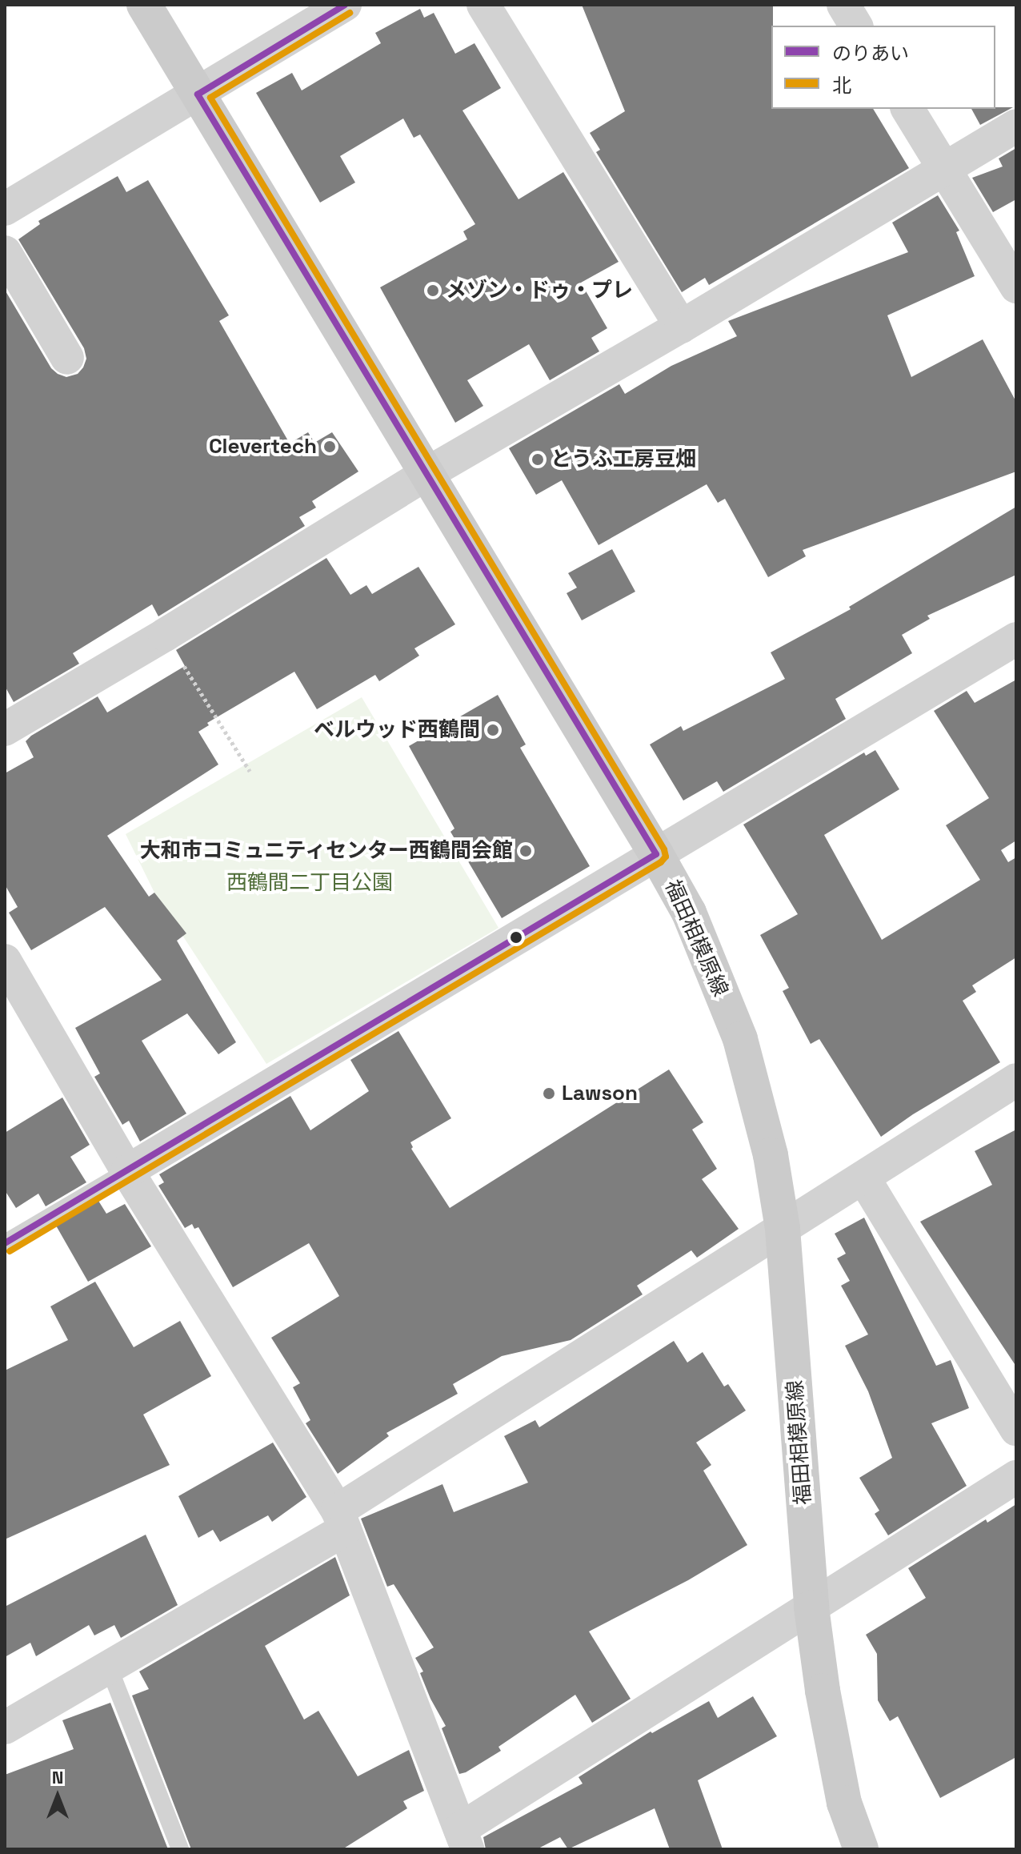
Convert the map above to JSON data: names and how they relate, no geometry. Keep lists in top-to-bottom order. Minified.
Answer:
{"streets":{"street":["福田相模原線"]},"parks":["西鶴間二丁目公園"],"places":["メゾン・ドゥ・プレ","Clevertech","とうふ工房豆畑","ベルウッド西鶴間","大和市コミュニティセンター西鶴間会館","Lawson"],"lines":["transit line のりあい","transit line 北"],"legend":["のりあい","北"],"north":"top"}
